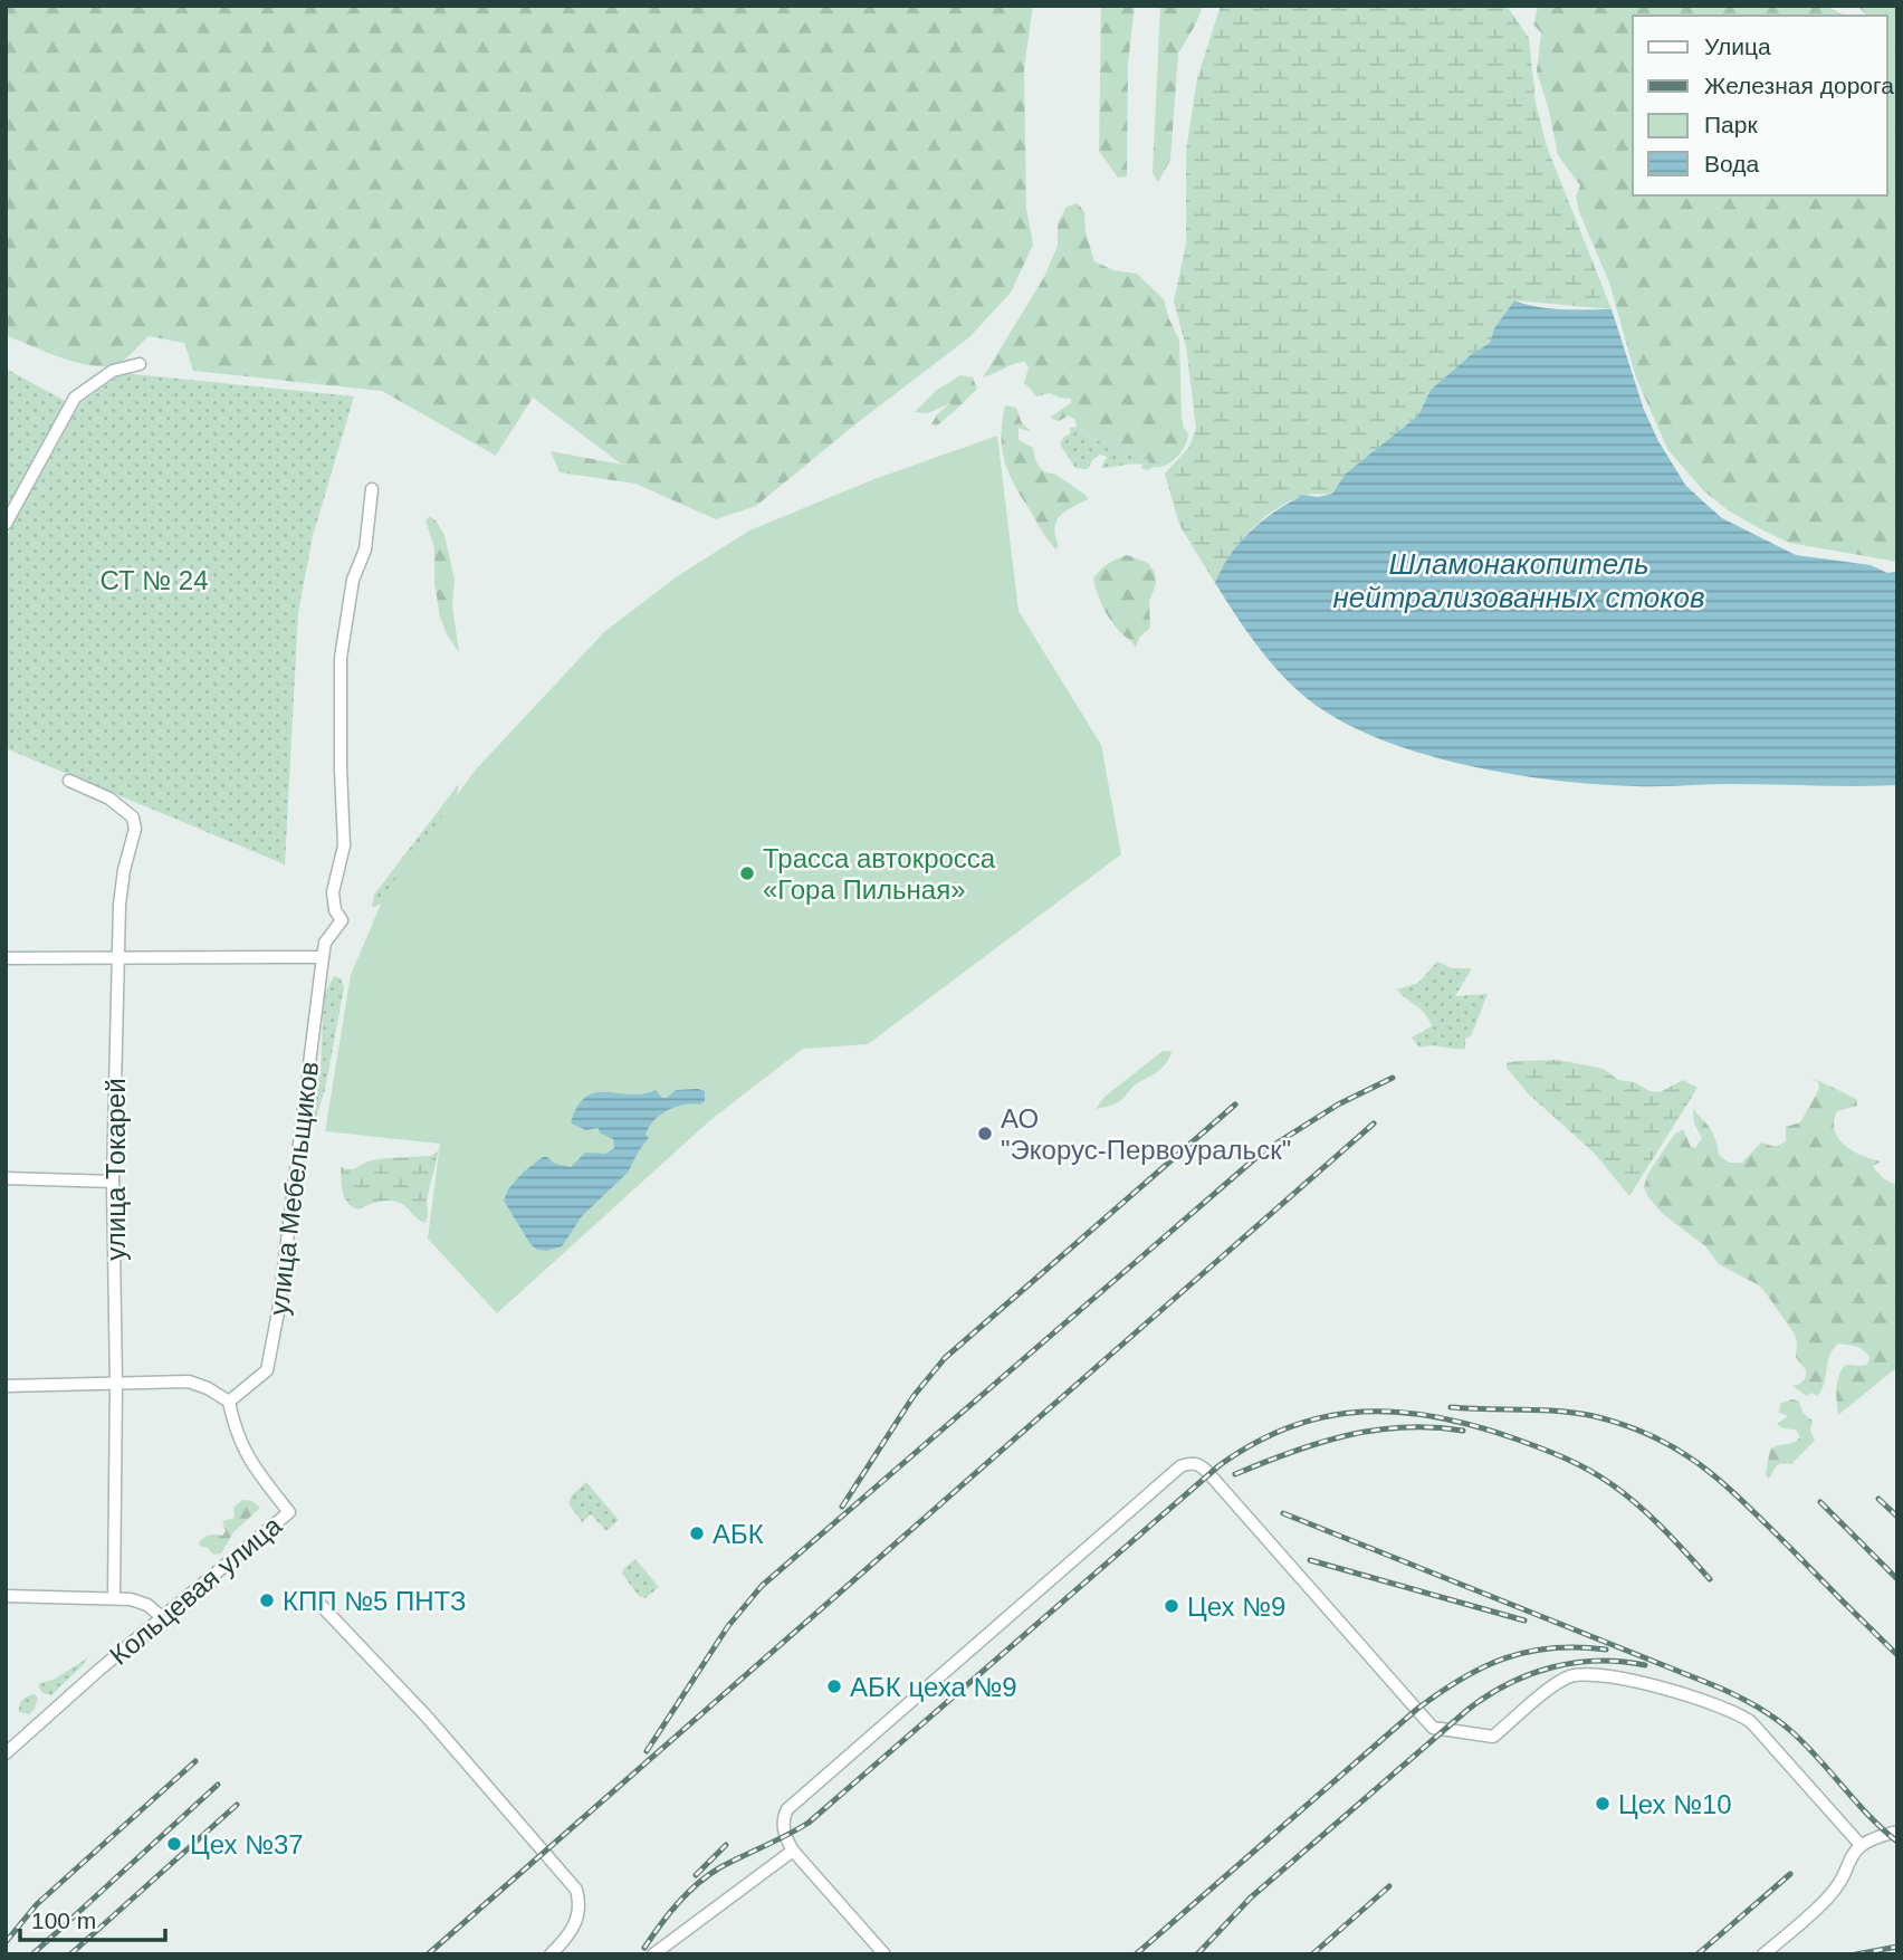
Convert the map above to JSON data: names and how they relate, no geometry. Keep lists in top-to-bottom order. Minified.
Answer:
{"streets":{"street":["улица Токарей","улица Мебельщиков","Кольцевая улица"]},"crossings":[["улица Мебельщиков","Кольцевая улица"]],"water":["Шламонакопитель нейтрализованных стоков"],"parks":["СТ № 24"],"places":["Трасса автокросса «Гора Пильная»","АО \"Экорус-Первоуральск\"","АБК","КПП №5 ПНТЗ","Цех №9","АБК цеха №9","Цех №10","Цех №37"],"legend":["Улица","Железная дорога","Парк","Вода"],"scale_bar":"100 m"}
